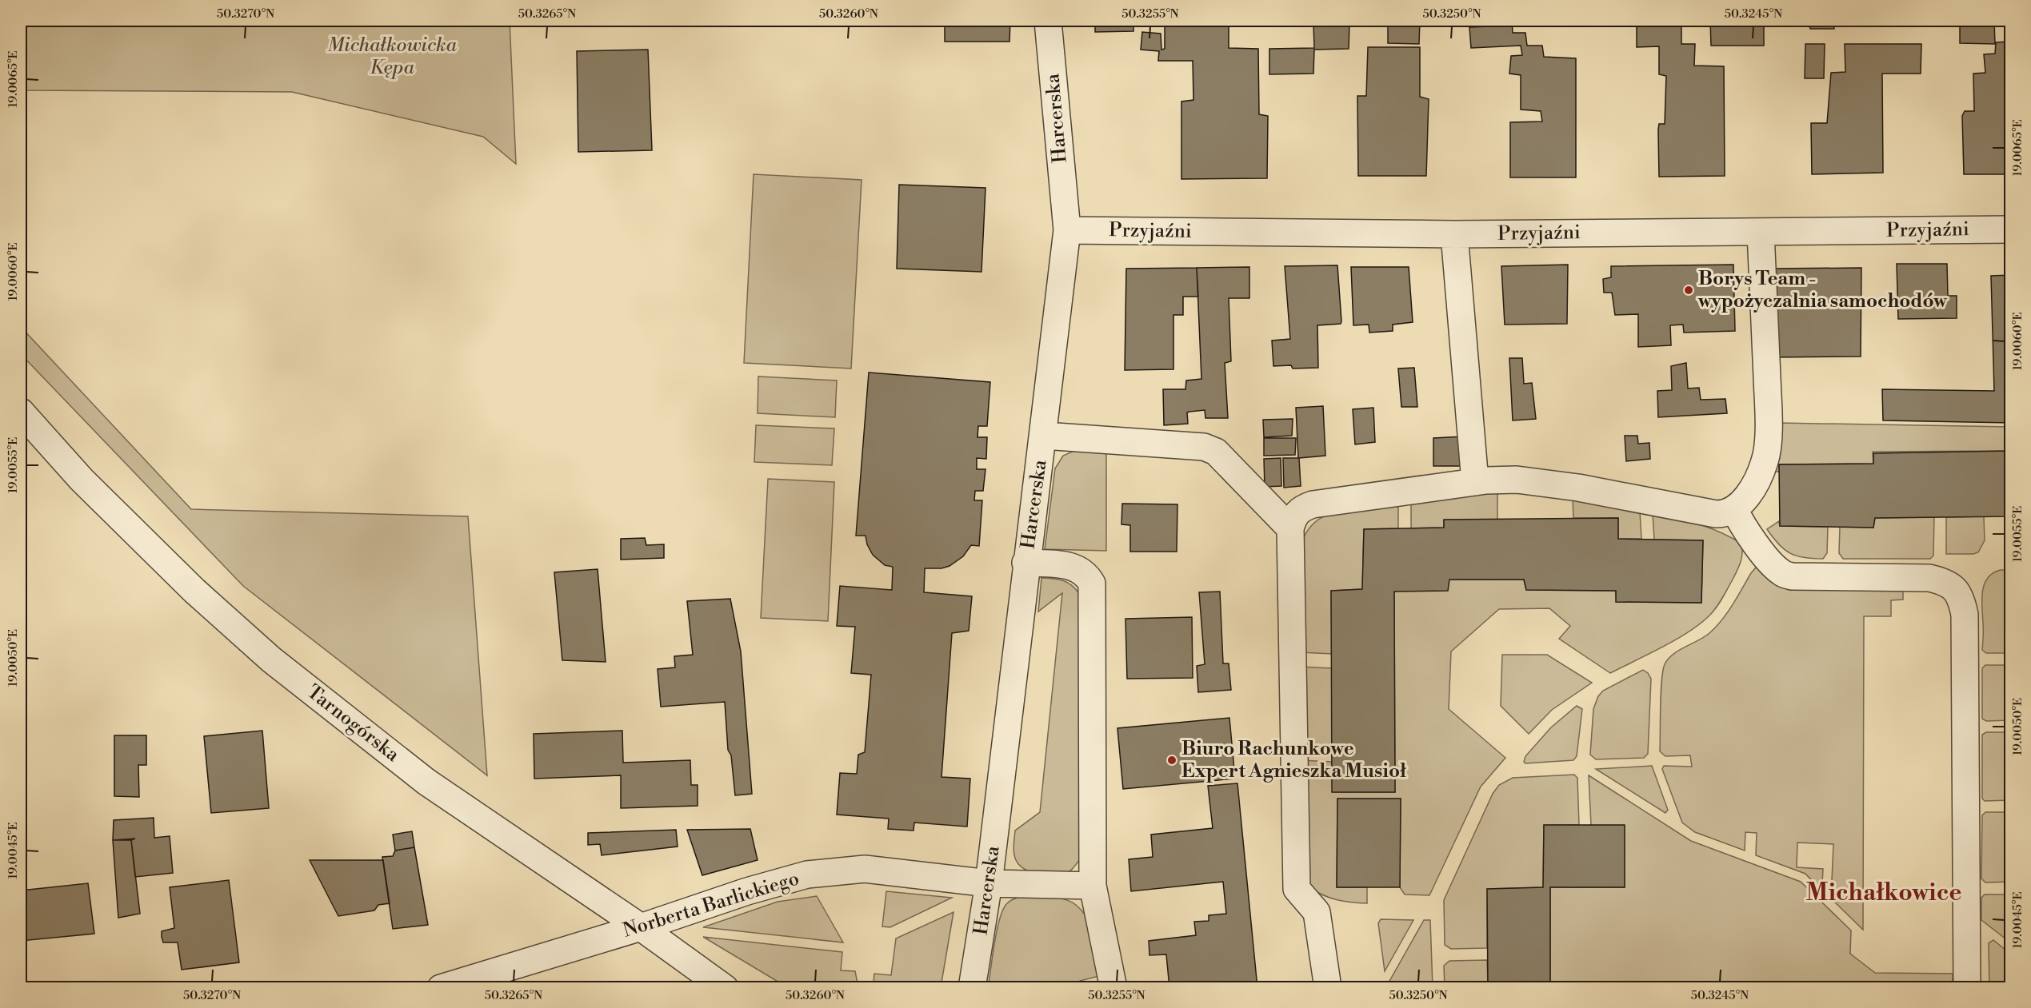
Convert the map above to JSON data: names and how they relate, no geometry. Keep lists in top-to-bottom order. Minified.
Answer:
{"streets":{"street":["Harcerska","Przyjaźni","Tarnogórska","Norberta Barlickiego"]},"crossings":[["Harcerska","Przyjaźni"],["Harcerska","Norberta Barlickiego"],["Tarnogórska","Norberta Barlickiego"]],"districts":["Michałkowice"],"parks":["Michałkowicka Kępa"],"places":["Borys Team - wypożyczalnia samochodów","Biuro Rachunkowe Expert Agnieszka Musioł"],"coordinates":["50.3270°N","50.3265°N","50.3260°N","50.3255°N","50.3250°N","50.3245°N","19.0065°E","19.0060°E","19.0055°E","19.0050°E","19.0045°E"]}
